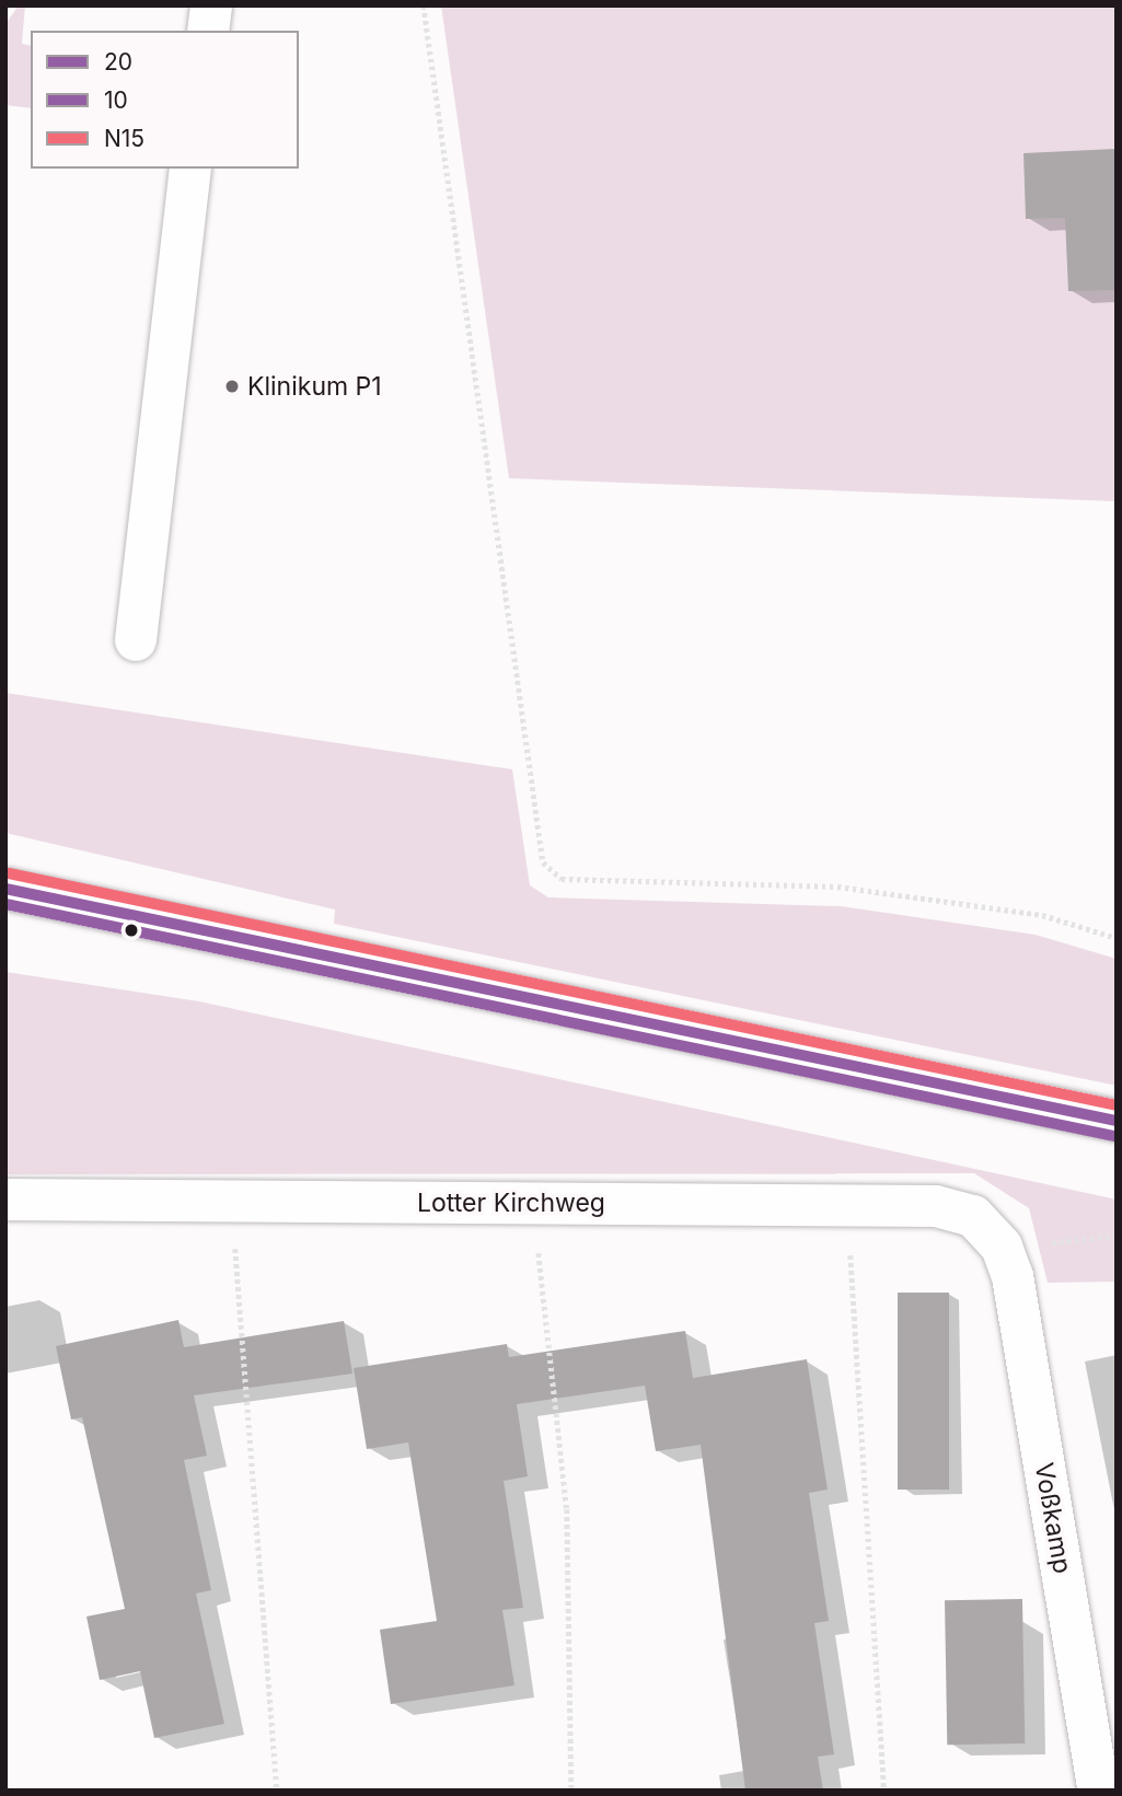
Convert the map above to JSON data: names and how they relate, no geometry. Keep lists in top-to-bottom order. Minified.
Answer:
{"streets":{"street":["Lotter Kirchweg","Voßkamp"]},"crossings":[["Lotter Kirchweg","Voßkamp"]],"places":["Klinikum P1"],"lines":["transit line N15","transit line 20","transit line 10"],"legend":["20","10","N15"]}
